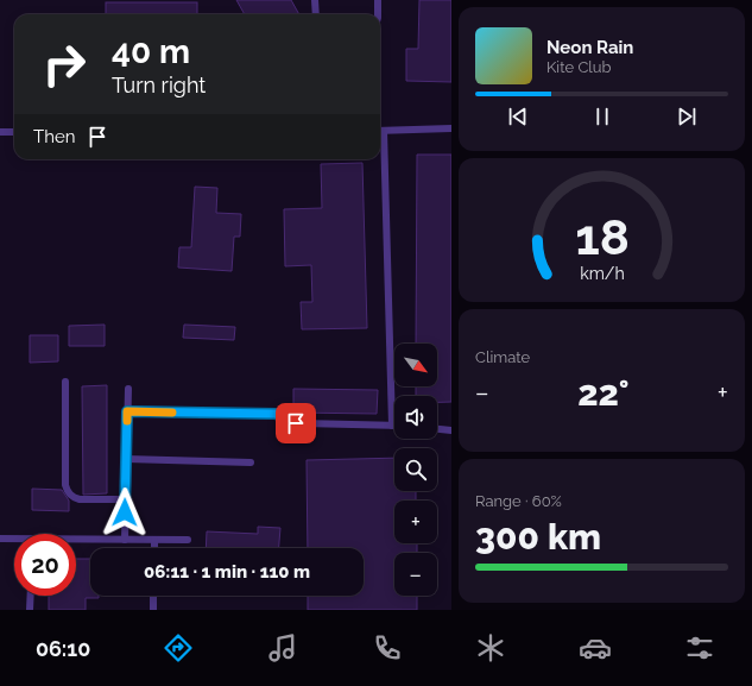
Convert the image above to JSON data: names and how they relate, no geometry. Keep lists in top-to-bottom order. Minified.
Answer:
{"north":"bottom right","page":{"turn":["40 m","Turn right"],"song":["Neon Rain","Kite Club"],"then":"Then","tile":["Climate",["Range · 60%","300 km"]],"map_buttons":["+","−"],"heat":["−","22°","+"],"limit":"20","trip":"06:11 · 1 min · 110 m","tabs":"06:10","gauge":["18","km/h"]}}
